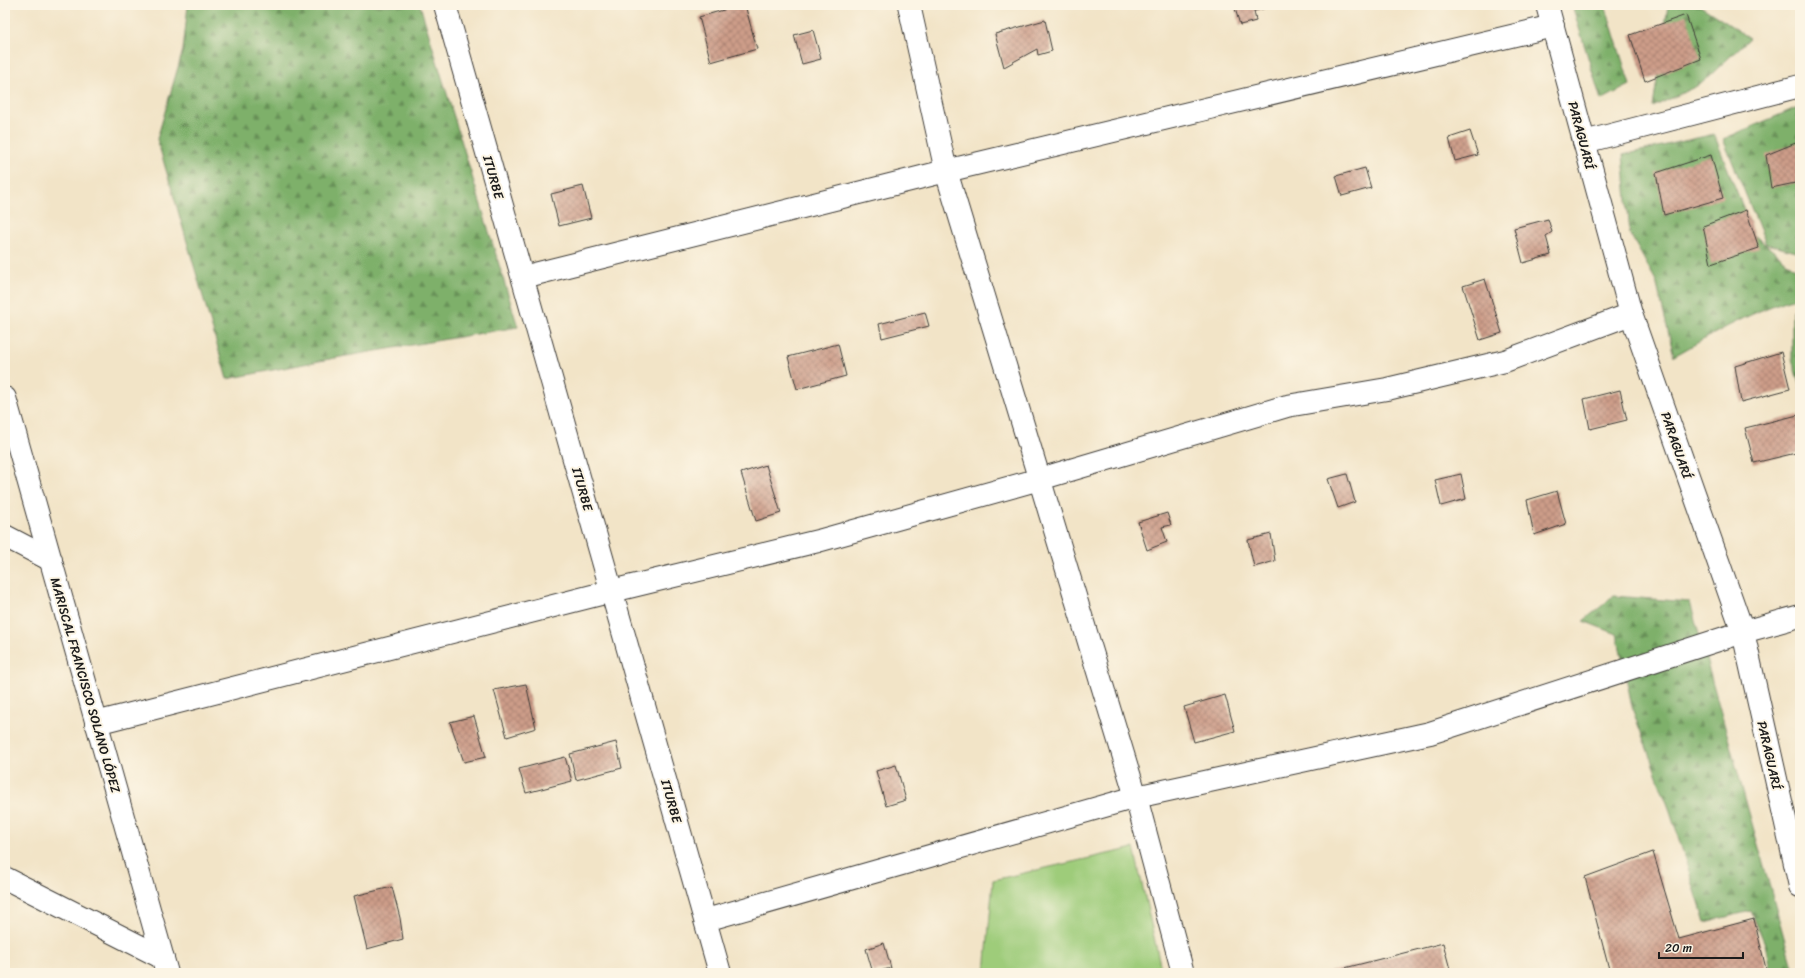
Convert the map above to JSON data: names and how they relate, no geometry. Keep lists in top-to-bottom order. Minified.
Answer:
{"streets":{"street":["PARAGUARÍ","ITURBE","MARISCAL FRANCISCO SOLANO LÓPEZ"]},"scale_bar":"20 m"}
